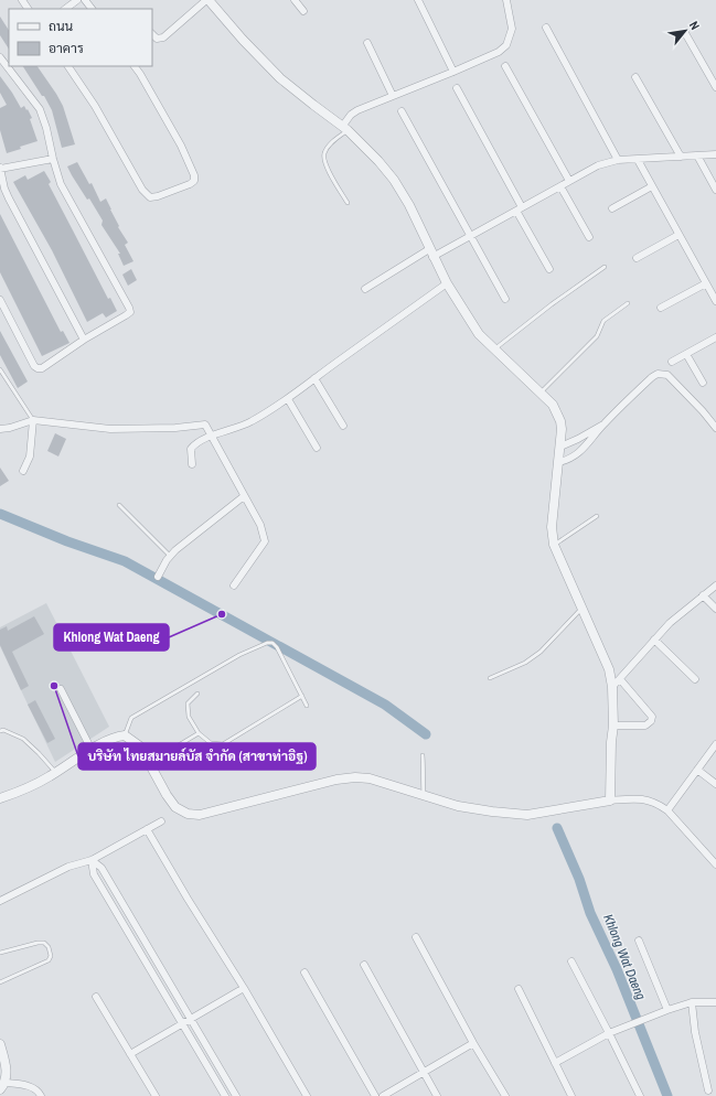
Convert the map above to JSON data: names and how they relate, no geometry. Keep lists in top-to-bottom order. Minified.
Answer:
{"water":["Khlong Wat Daeng"],"places":["Khlong Wat Daeng","บริษัท ไทยสมายล์บัส จำกัด (สาขาท่าอิฐ)"],"legend":["ถนน","อาคาร"],"north":"top right"}
